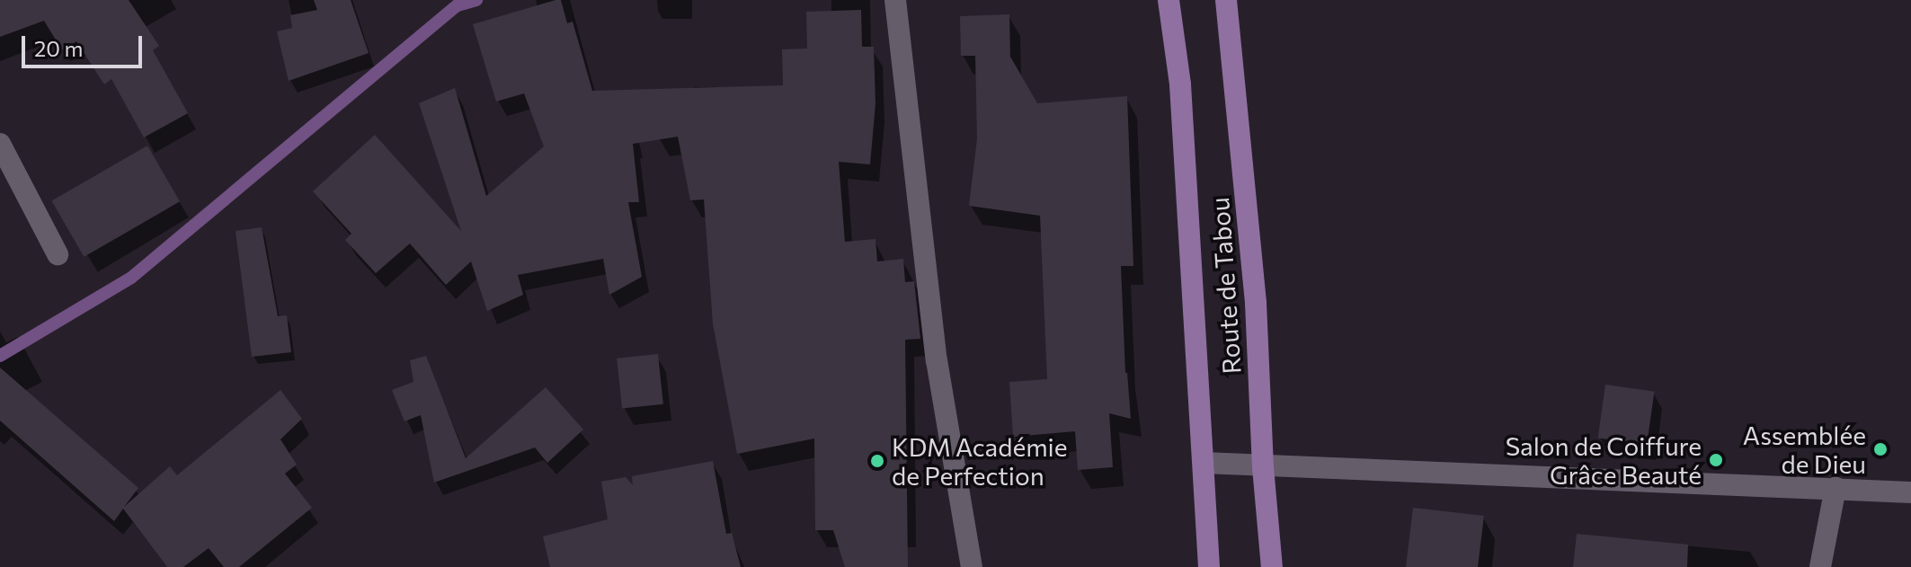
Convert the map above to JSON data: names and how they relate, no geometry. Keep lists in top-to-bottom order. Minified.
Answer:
{"streets":{"main road":["Route de Tabou"]},"places":["Assemblée de Dieu","Salon de Coiffure Grâce Beauté","KDM Académie de Perfection"],"scale_bar":"20 m"}
